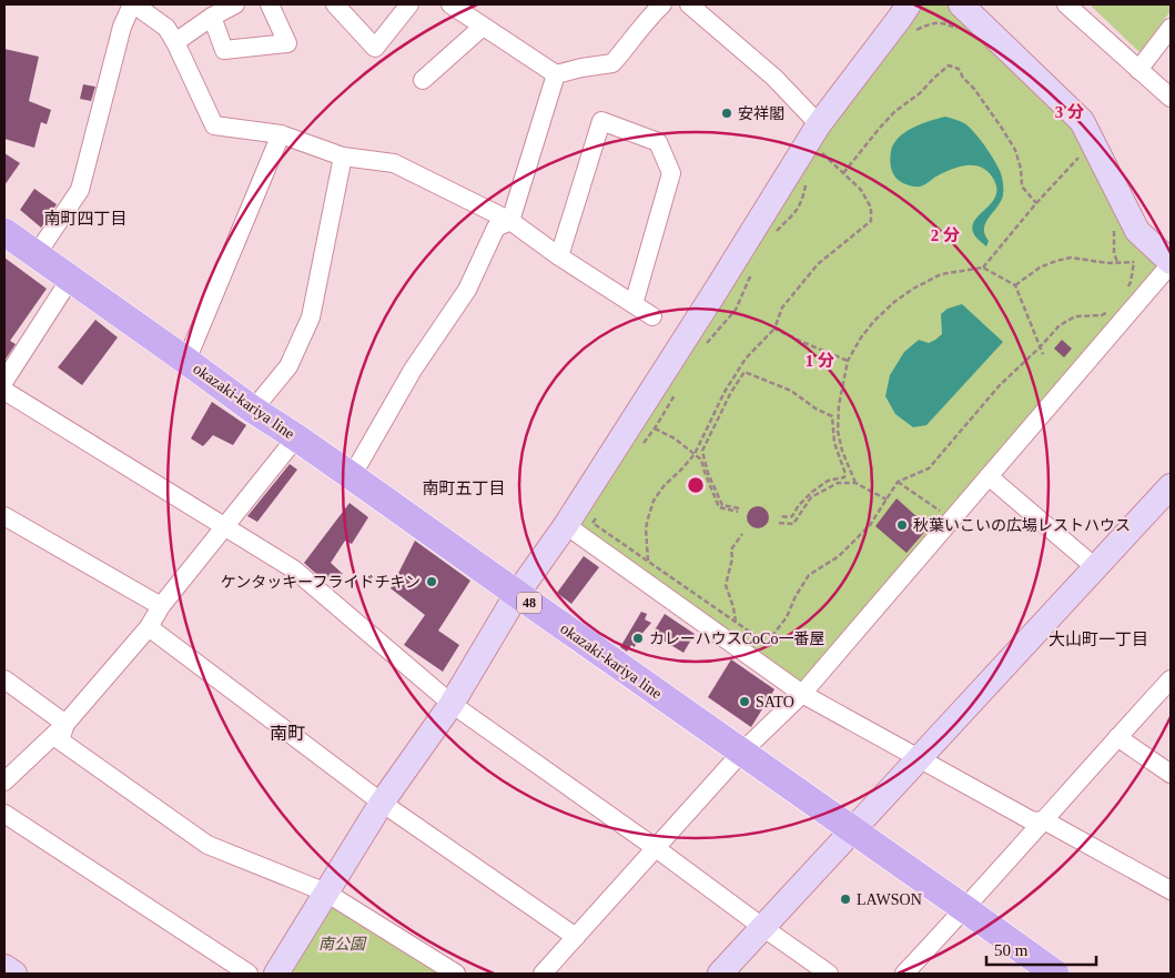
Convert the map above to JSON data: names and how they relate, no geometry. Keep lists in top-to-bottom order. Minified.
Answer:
{"streets":{"main road":["okazaki-kariya line","48"]},"districts":["南町四丁目","南町五丁目","大山町一丁目","南町"],"parks":["南公園"],"places":["安祥閣","秋葉いこいの広場レストハウス","ケンタッキーフライドチキン","カレーハウスCoCo一番屋","SATO","LAWSON"],"scale_bar":"50 m","rings":["3 分","2 分","1 分"]}
